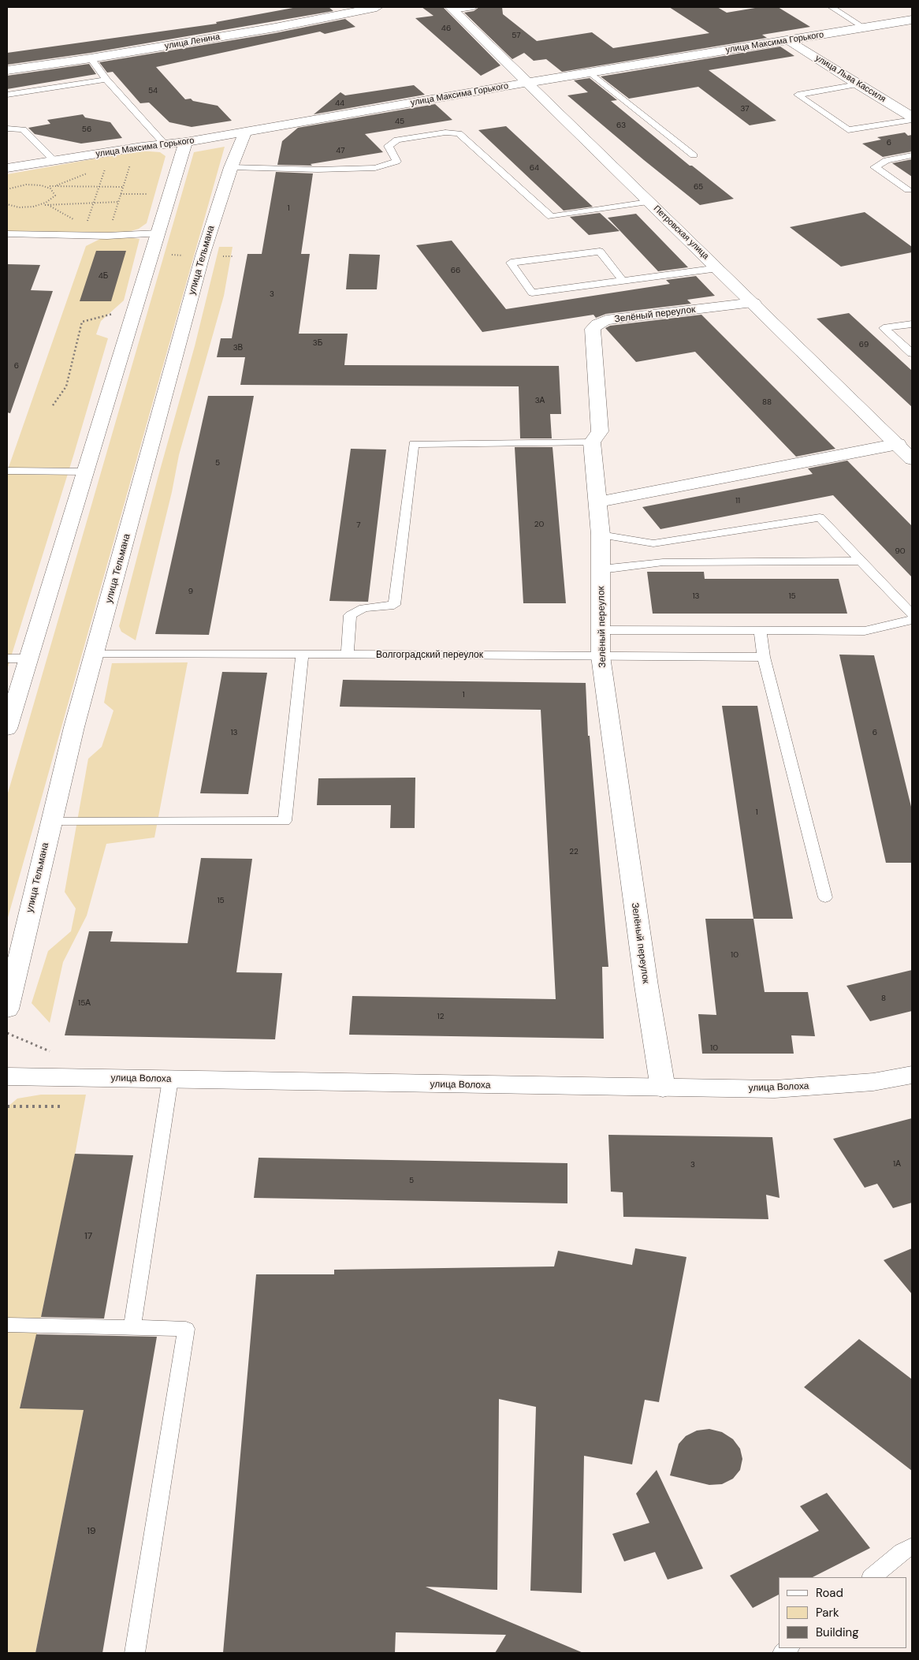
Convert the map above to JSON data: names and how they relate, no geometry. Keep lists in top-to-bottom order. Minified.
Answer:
{"streets":{"main road":["улица Ленина","улица Максима Горького","улица Льва Кассиля","Петровская улица","улица Тельмана","Зелёный переулок","улица Волоха"],"lane":["Волгоградский переулок"]},"crossings":[["улица Максима Горького","улица Льва Кассиля"],["улица Максима Горького","Петровская улица"],["улица Максима Горького","улица Тельмана"],["Петровская улица","Зелёный переулок"],["улица Тельмана","Волгоградский переулок"],["Зелёный переулок","Волгоградский переулок"],["Зелёный переулок","улица Волоха"]],"house_numbers":["46","57","54","44","37","45","63","56","6","47","64","65","1","66","4Б","3","3Б","69","3В","6","3А","88","5","11","20","7","90","9","13","15","1","13","6","1","22","15","10","8","15А","12","10","1А","3","5","17","19"],"legend":["Road","Park","Building"]}
